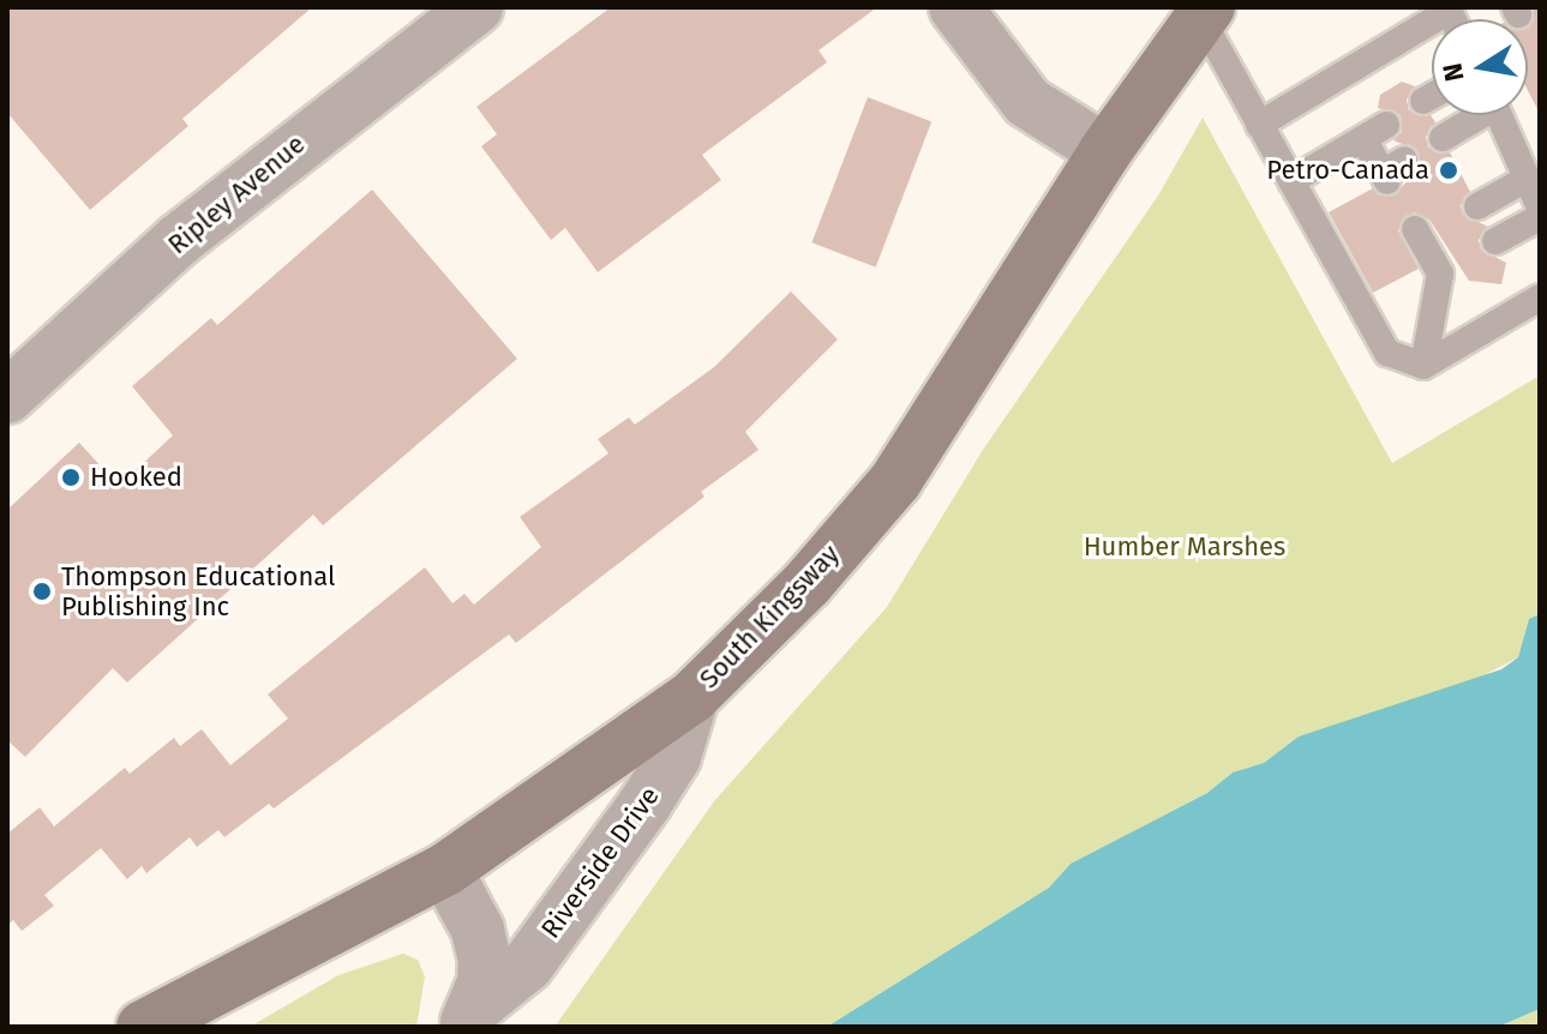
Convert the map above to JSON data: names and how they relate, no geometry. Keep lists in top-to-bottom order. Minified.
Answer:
{"streets":{"street":["Ripley Avenue","South Kingsway","Riverside Drive"]},"crossings":[["South Kingsway","Riverside Drive"]],"parks":["Humber Marshes"],"places":["Petro-Canada","Hooked","Thompson Educational Publishing Inc"],"north":"left"}
